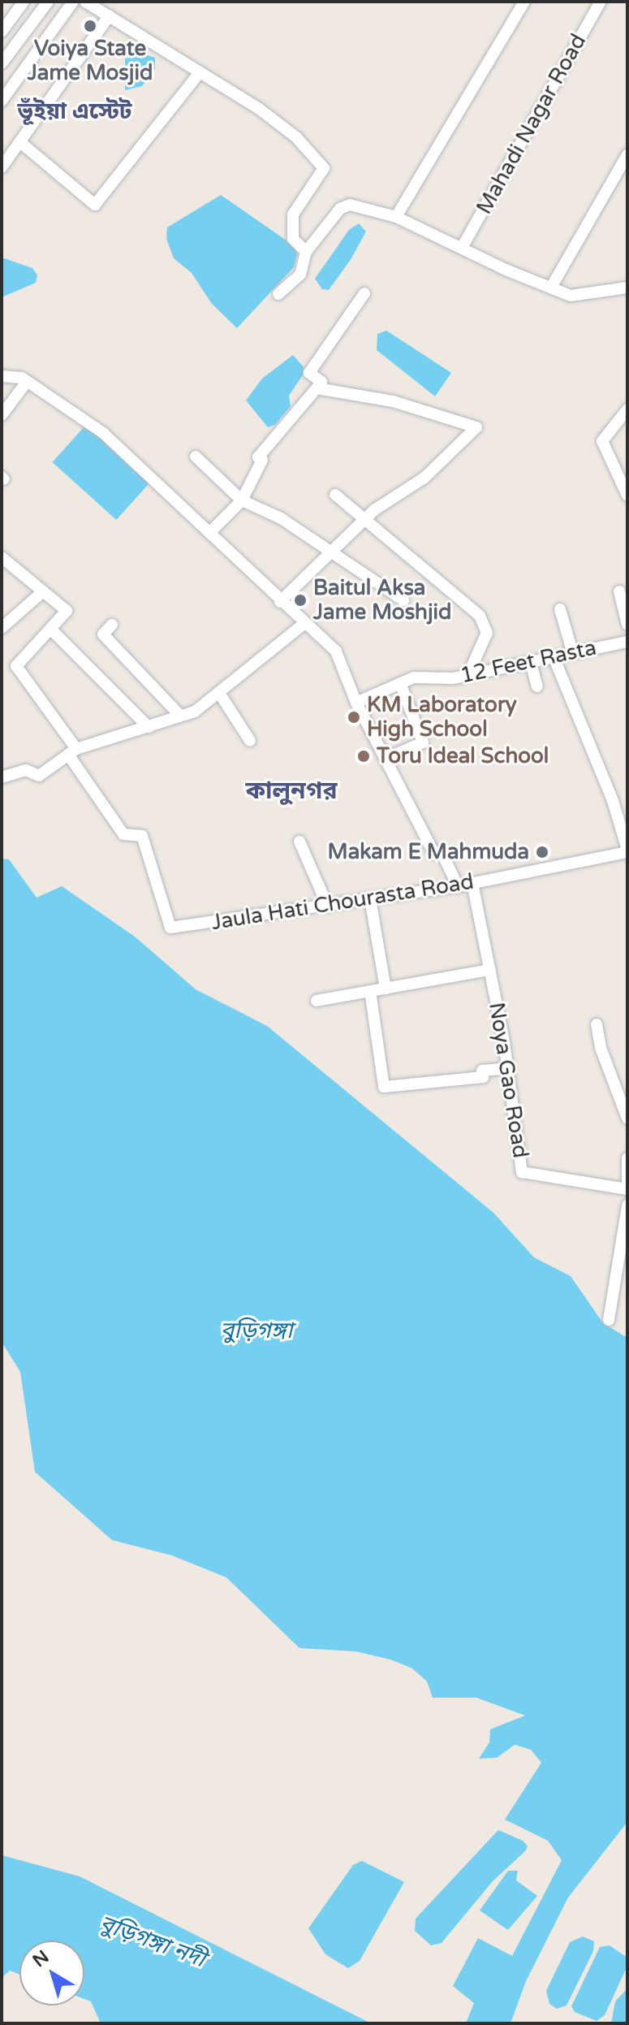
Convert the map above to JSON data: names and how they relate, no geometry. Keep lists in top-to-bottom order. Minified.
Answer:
{"streets":{"street":["Mahadi Nagar Road","12 Feet Rasta","Jaula Hati Chourasta Road","Noya Gao Road"]},"crossings":[["Jaula Hati Chourasta Road","Noya Gao Road"]],"districts":["ভূঁইয়া এস্টেট","কালুনগর"],"water":["বুড়িগঙ্গা","বুড়িগঙ্গা নদী"],"places":["Voiya State Jame Mosjid","Baitul Aksa Jame Moshjid","KM Laboratory High School","Toru Ideal School","Makam E Mahmuda"],"north":"top left"}
